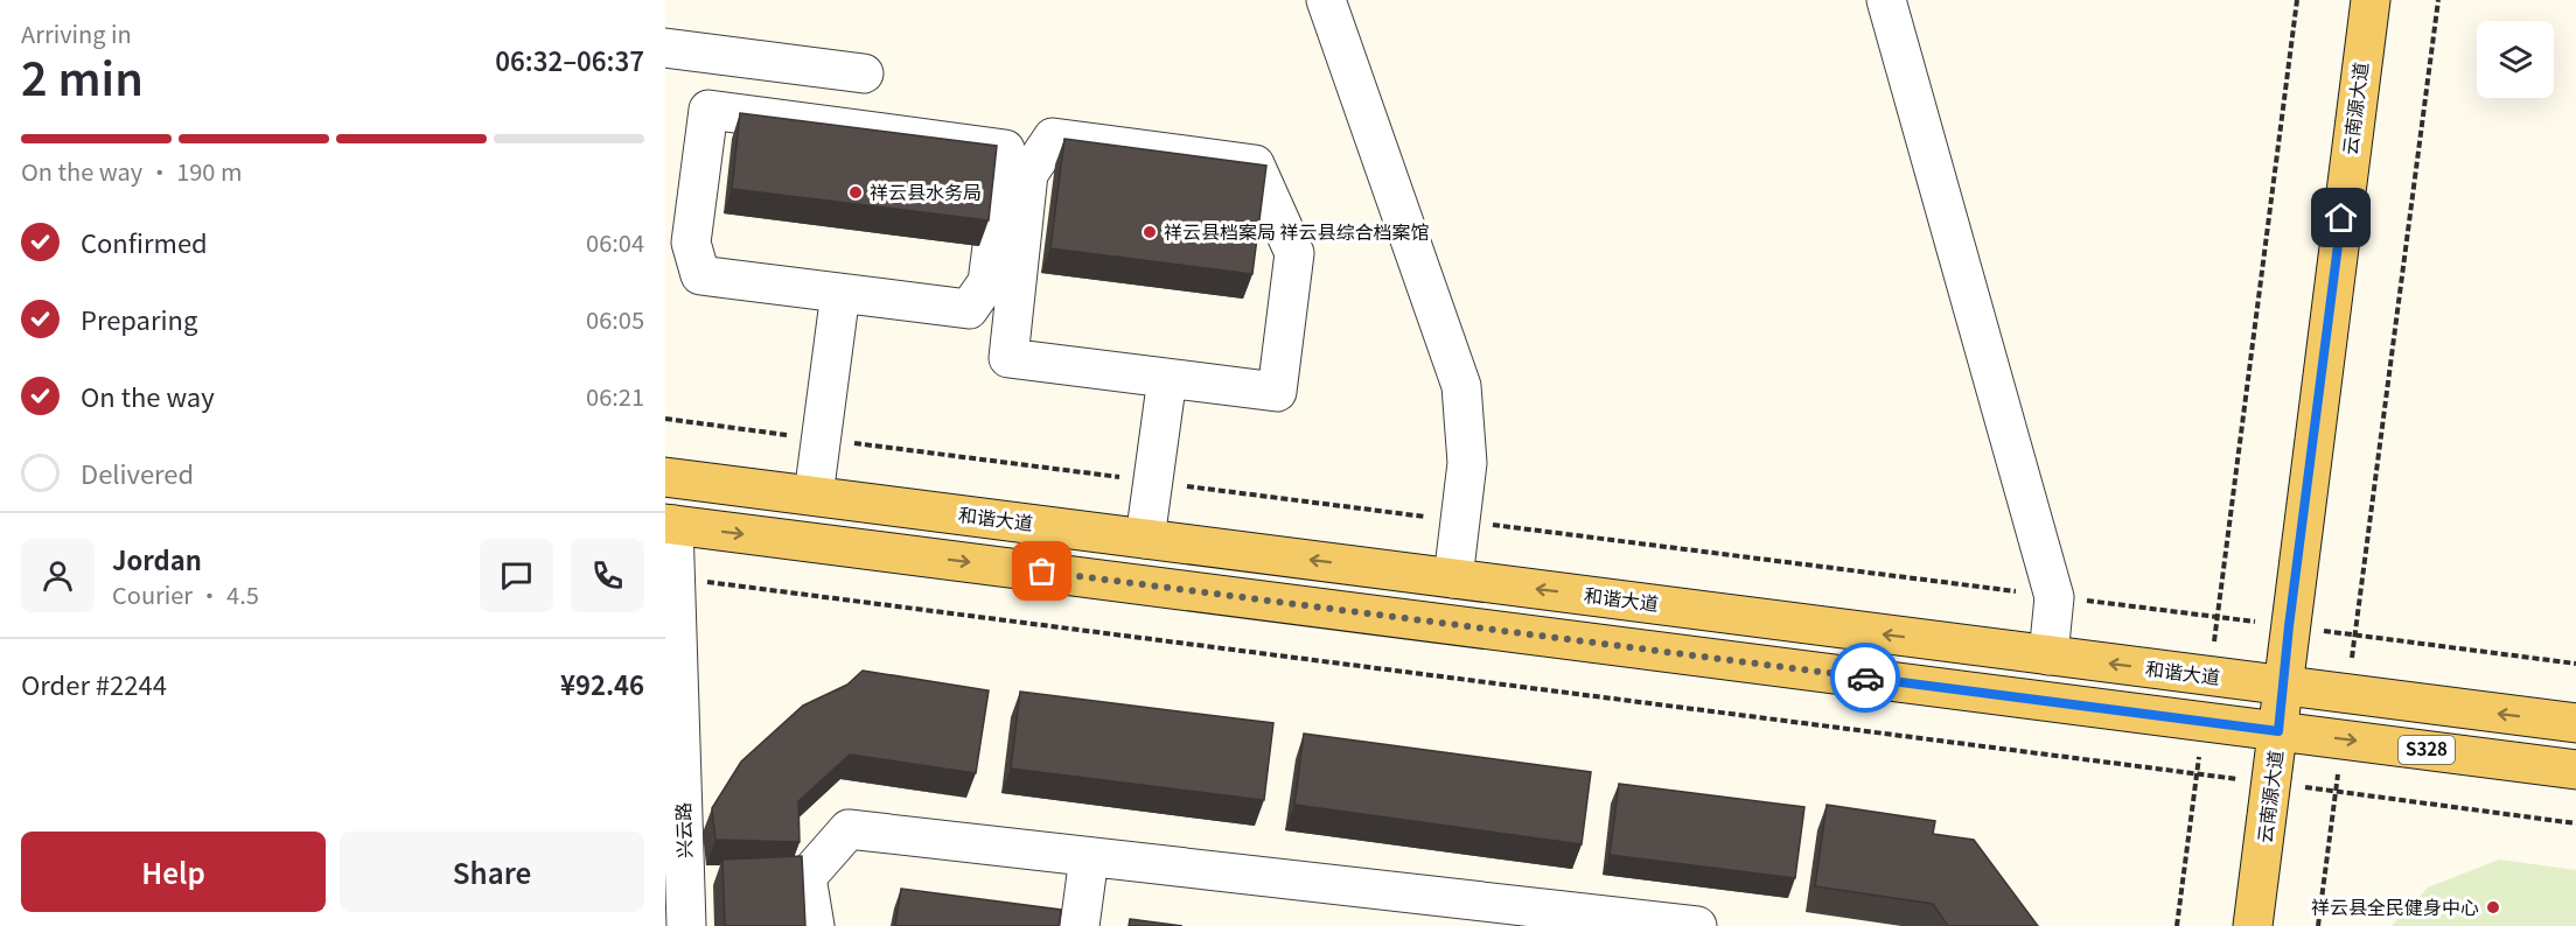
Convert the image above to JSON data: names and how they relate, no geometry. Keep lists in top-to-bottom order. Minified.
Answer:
{"streets":{"main road":["云南源大道","和谐大道","S328"],"street":["兴云路"]},"crossings":[["云南源大道","和谐大道"],["云南源大道","S328"]],"places":["祥云县水务局","祥云县档案局 祥云县综合档案馆","祥云县全民健身中心"],"page":{"heading":["2 min","Arriving in","06:32–06:37"],"panel":["Jordan","Courier · 4.5","Order #2244","¥92.46"],"bar":"On the way · 190 m","list":[["Confirmed","06:04"],["Preparing","06:05"],["On the way","06:21"],"Delivered"],"buttons":["Help","Share"]}}
